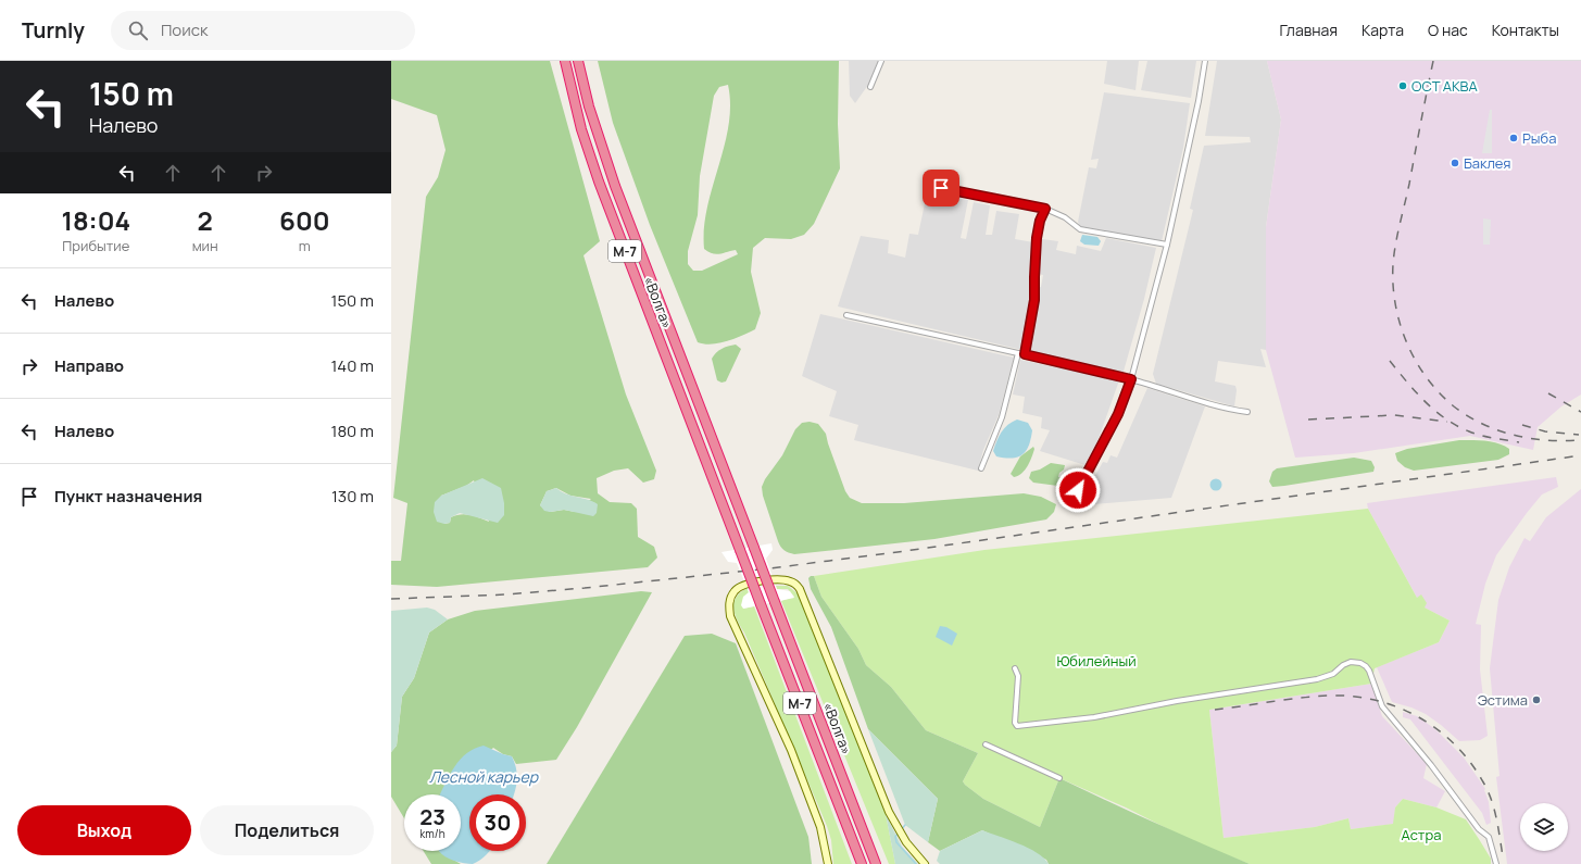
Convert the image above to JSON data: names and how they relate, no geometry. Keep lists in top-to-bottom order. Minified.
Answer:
{"streets":{"highway":["М-7","«Волга»"]},"water":["Лесной карьер"],"parks":["Юбилейный","Астра"],"places":["ОСТ АКВА","Рыба","Баклея","Эстима"],"page":{"header":"Turnly","search":"Поиск","nav":["Главная","Карта","О нас","Контакты"],"turn":["150 m","Налево"],"eta":["18:04","Прибытие","2","мин","600","m"],"list":[{"name":"Налево","value":"150 m"},{"name":"Направо","value":"140 m"},{"name":"Налево","value":"180 m"},{"name":"Пункт назначения","value":"130 m"}],"speed":"23 km/h","limit":"30","buttons":["Выход","Поделиться"]}}
